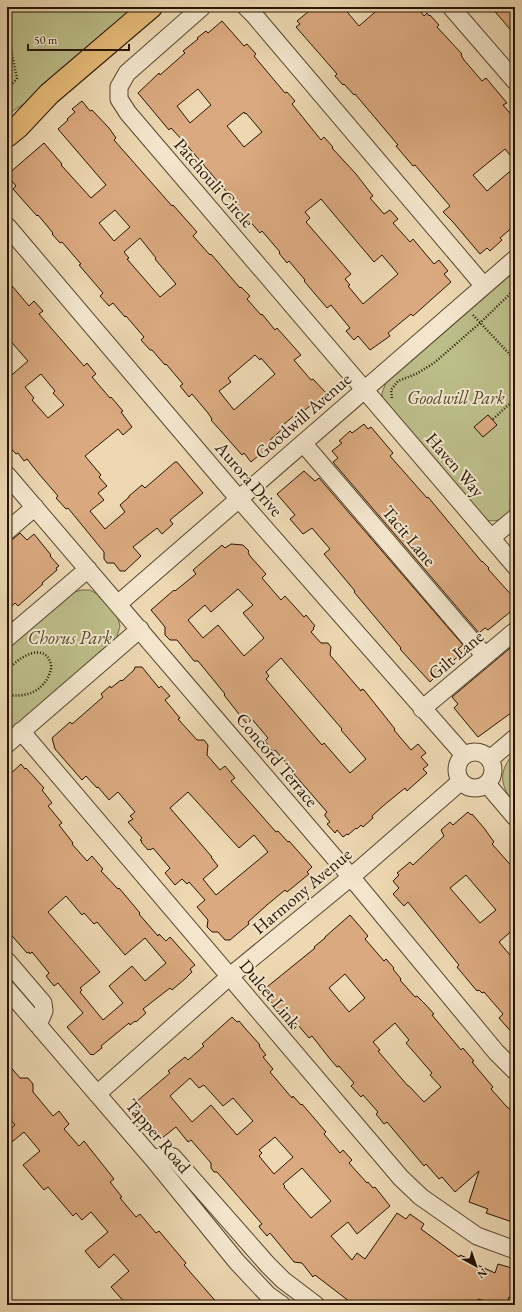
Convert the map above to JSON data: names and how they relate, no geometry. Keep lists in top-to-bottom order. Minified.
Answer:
{"streets":{"street":["Patchouli Circle","Goodwill Avenue","Haven Way","Aurora Drive","Tacit Lane","Gilt Lane","Concord Terrace","Harmony Avenue","Dulcet Link","Tapper Road"]},"crossings":[["Patchouli Circle","Goodwill Avenue"],["Patchouli Circle","Haven Way"],["Goodwill Avenue","Haven Way"],["Goodwill Avenue","Aurora Drive"],["Goodwill Avenue","Tacit Lane"],["Goodwill Avenue","Concord Terrace"],["Aurora Drive","Gilt Lane"],["Aurora Drive","Harmony Avenue"],["Tacit Lane","Gilt Lane"],["Concord Terrace","Harmony Avenue"],["Harmony Avenue","Dulcet Link"],["Harmony Avenue","Tapper Road"]],"parks":["Goodwill Park","Chorus Park"],"scale_bar":"50 m","north":"bottom right"}
